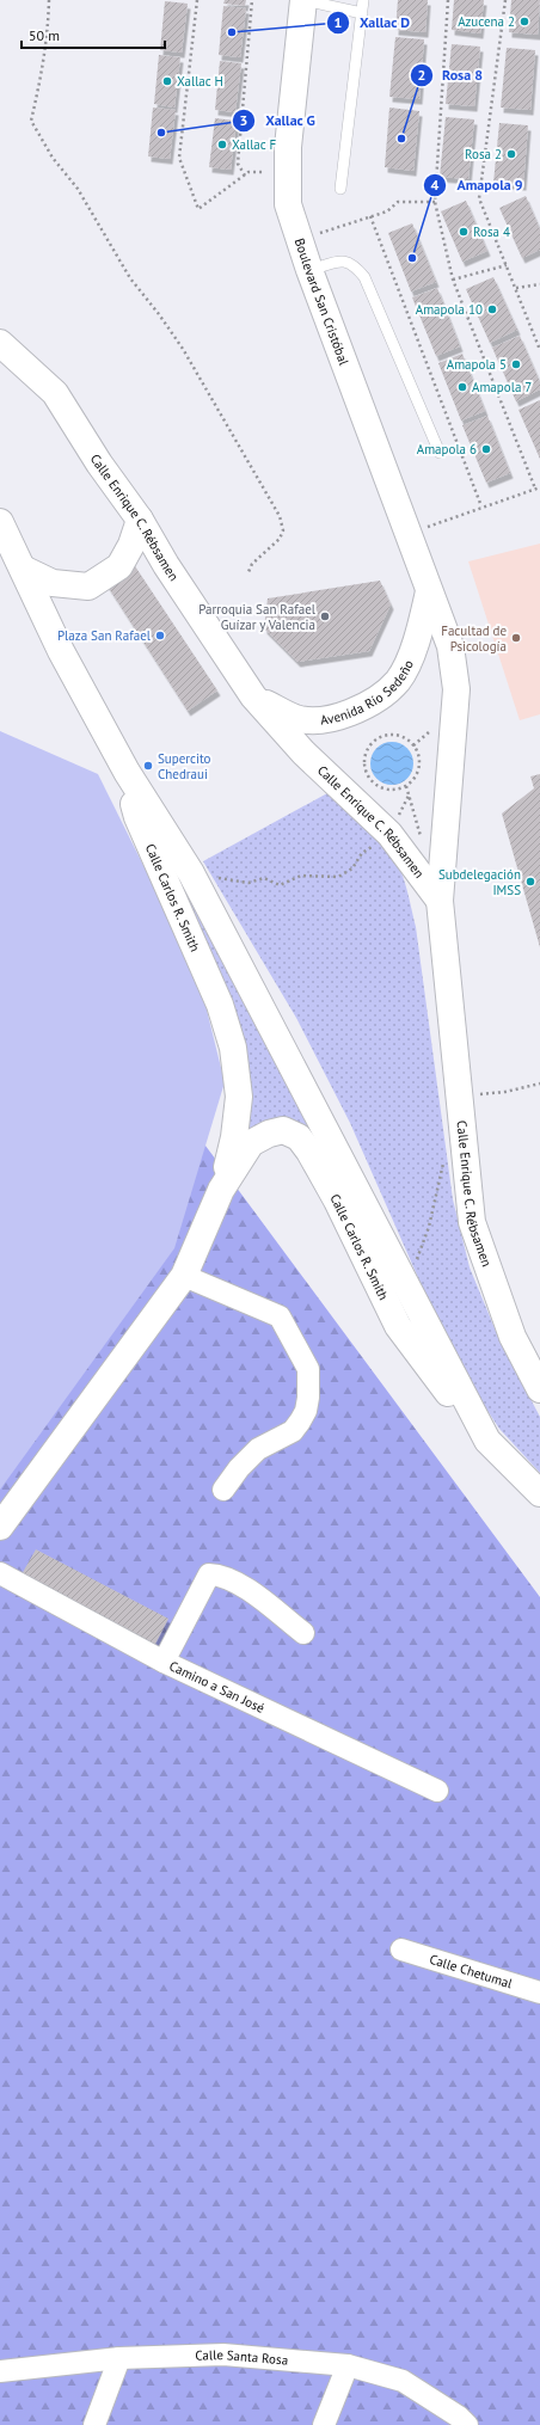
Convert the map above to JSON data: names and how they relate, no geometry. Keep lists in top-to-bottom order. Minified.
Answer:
{"streets":{"street":["Boulevard San Cristóbal","Calle Enrique C. Rébsamen","Avenida Río Sedeño","Calle Carlos R. Smith","Camino a San José","Calle Chetumal","Calle Santa Rosa"]},"crossings":[["Boulevard San Cristóbal","Calle Enrique C. Rébsamen"],["Boulevard San Cristóbal","Avenida Río Sedeño"],["Calle Enrique C. Rébsamen","Avenida Río Sedeño"]],"places":["Azucena 2","Xallac D","Xallac H","Xallac G","Rosa 8","Xallac F","Rosa 2","Rosa 4","Amapola 9","Amapola 10","Amapola 5","Amapola 7","Amapola 6","Parroquia San Rafael Guízar y Valencia","Plaza San Rafael","Facultad de Psicología","Supercito Chedraui","Subdelegación IMSS"],"scale_bar":"50 m"}
